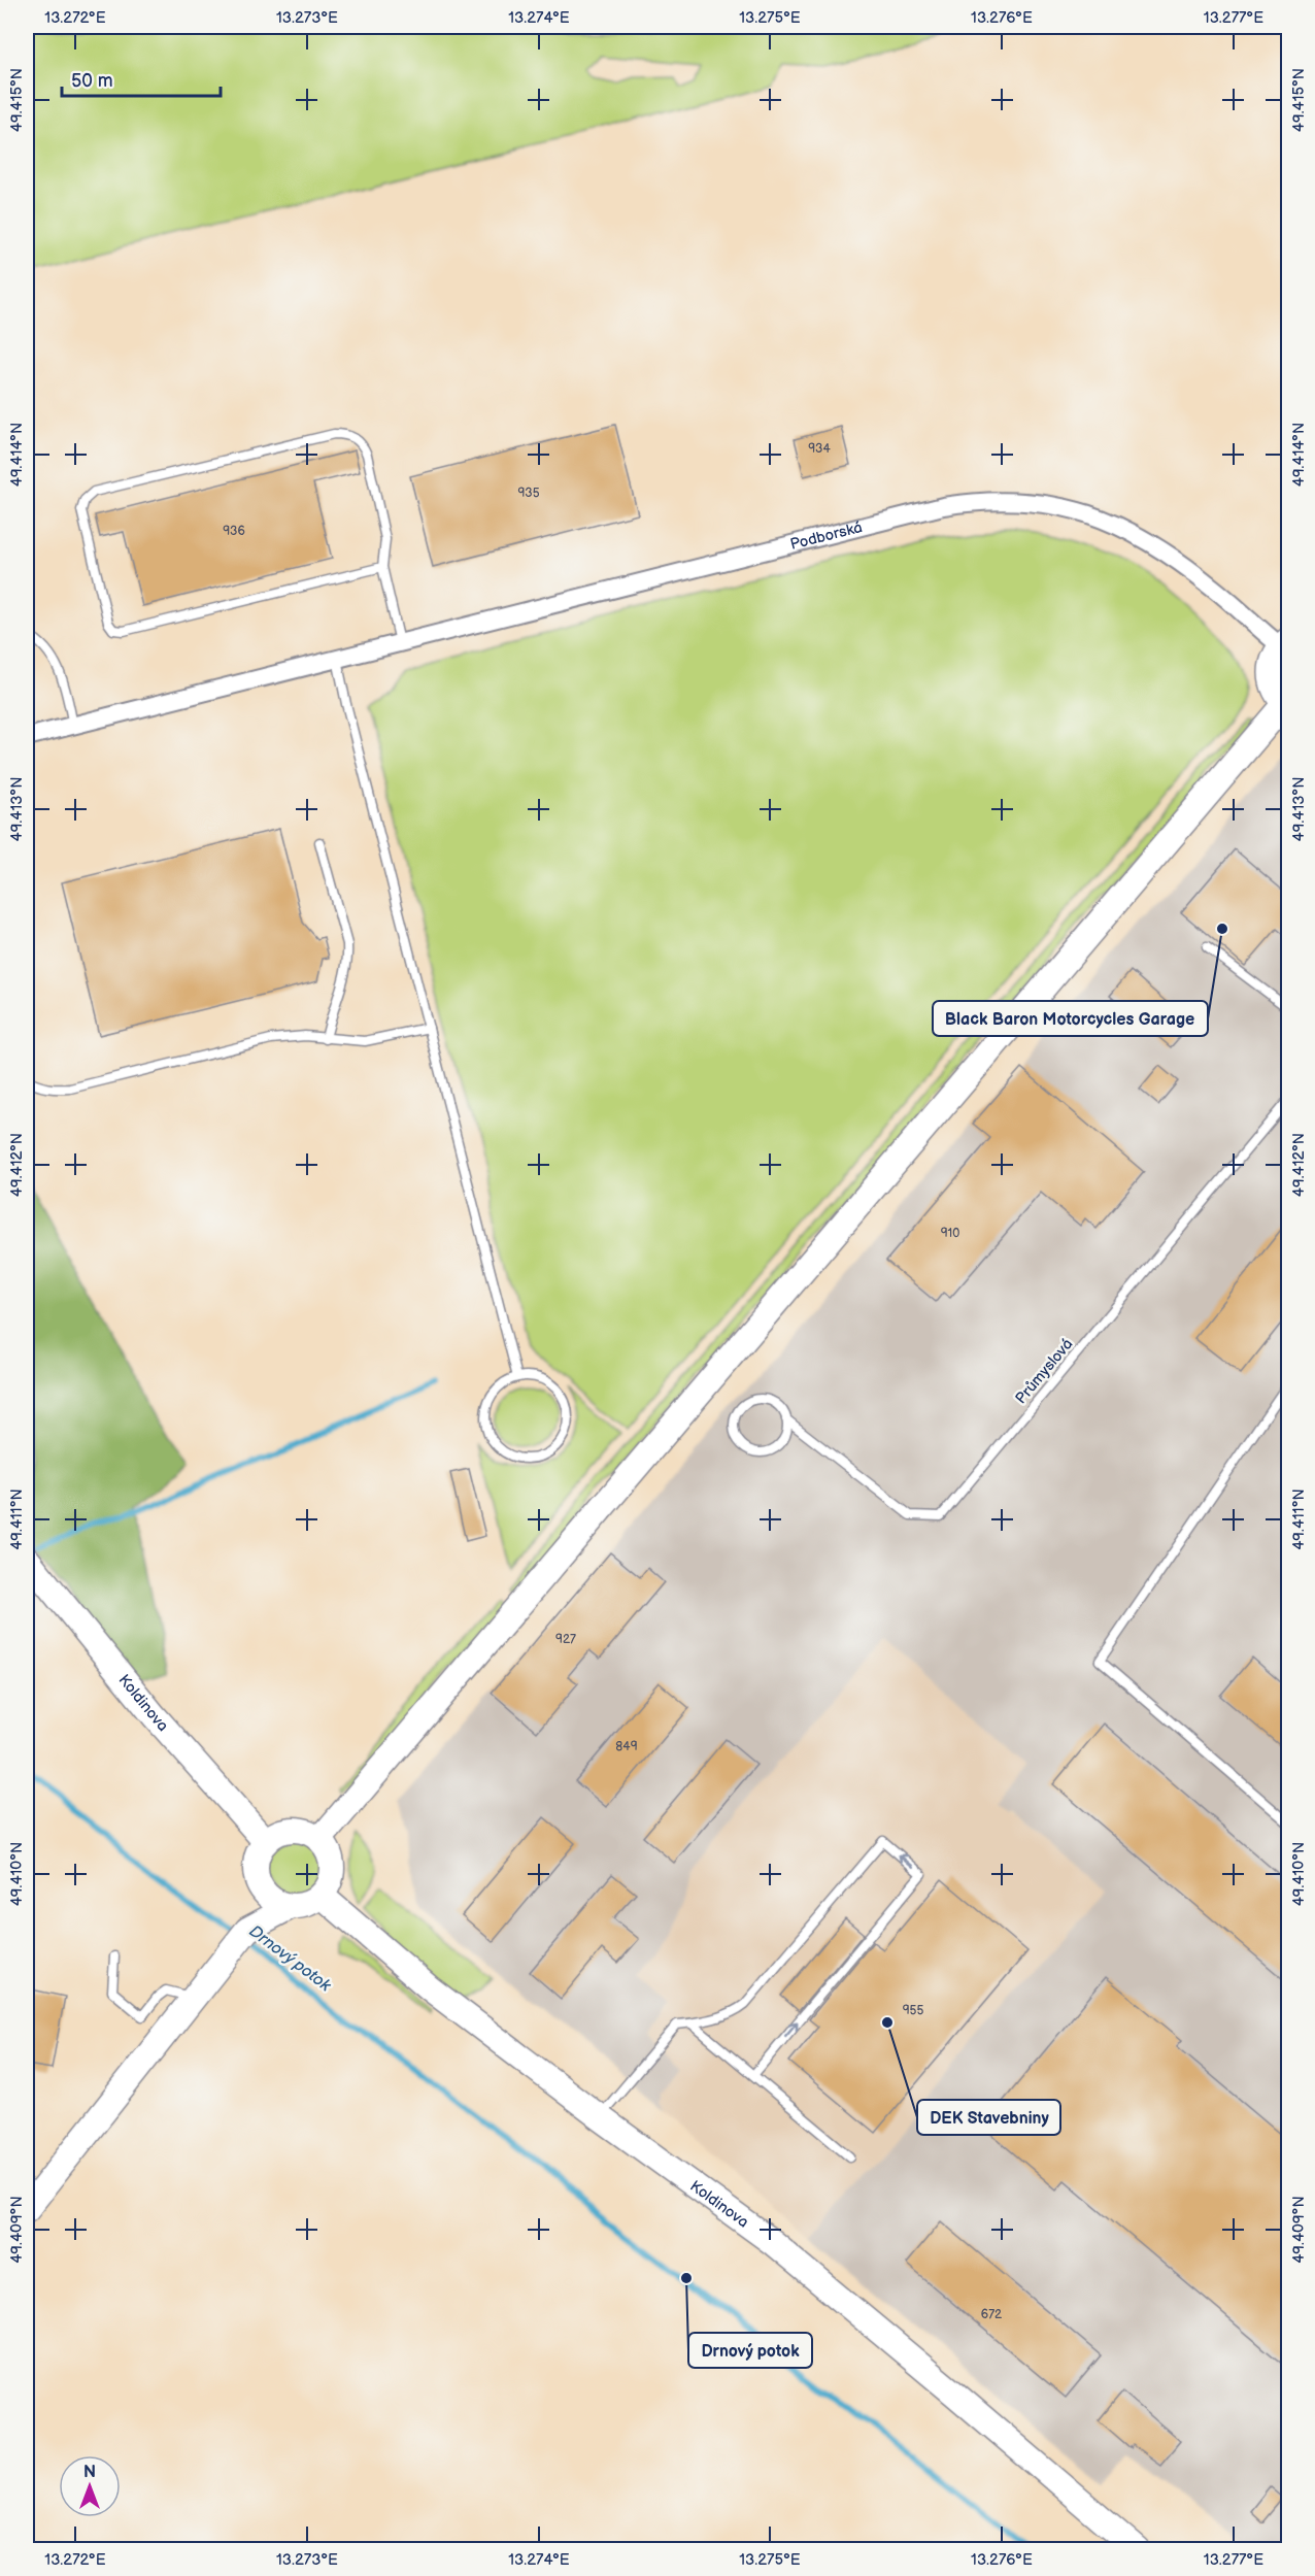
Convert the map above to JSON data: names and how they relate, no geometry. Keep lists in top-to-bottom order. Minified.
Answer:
{"streets":{"main road":["Koldinova"],"street":["Podborská"],"lane":["Průmyslová"]},"water":["Drnový potok"],"places":["Black Baron Motorcycles Garage","DEK Stavebniny","Drnový potok"],"house_numbers":["934","935","936","910","927","849","955","672"],"scale_bar":"50 m","north":"top","coordinates":["13.272°E","13.273°E","13.274°E","13.275°E","13.276°E","13.277°E","49.415°N","49.414°N","49.413°N","49.412°N","49.411°N","49.410°N","49.409°N"]}
